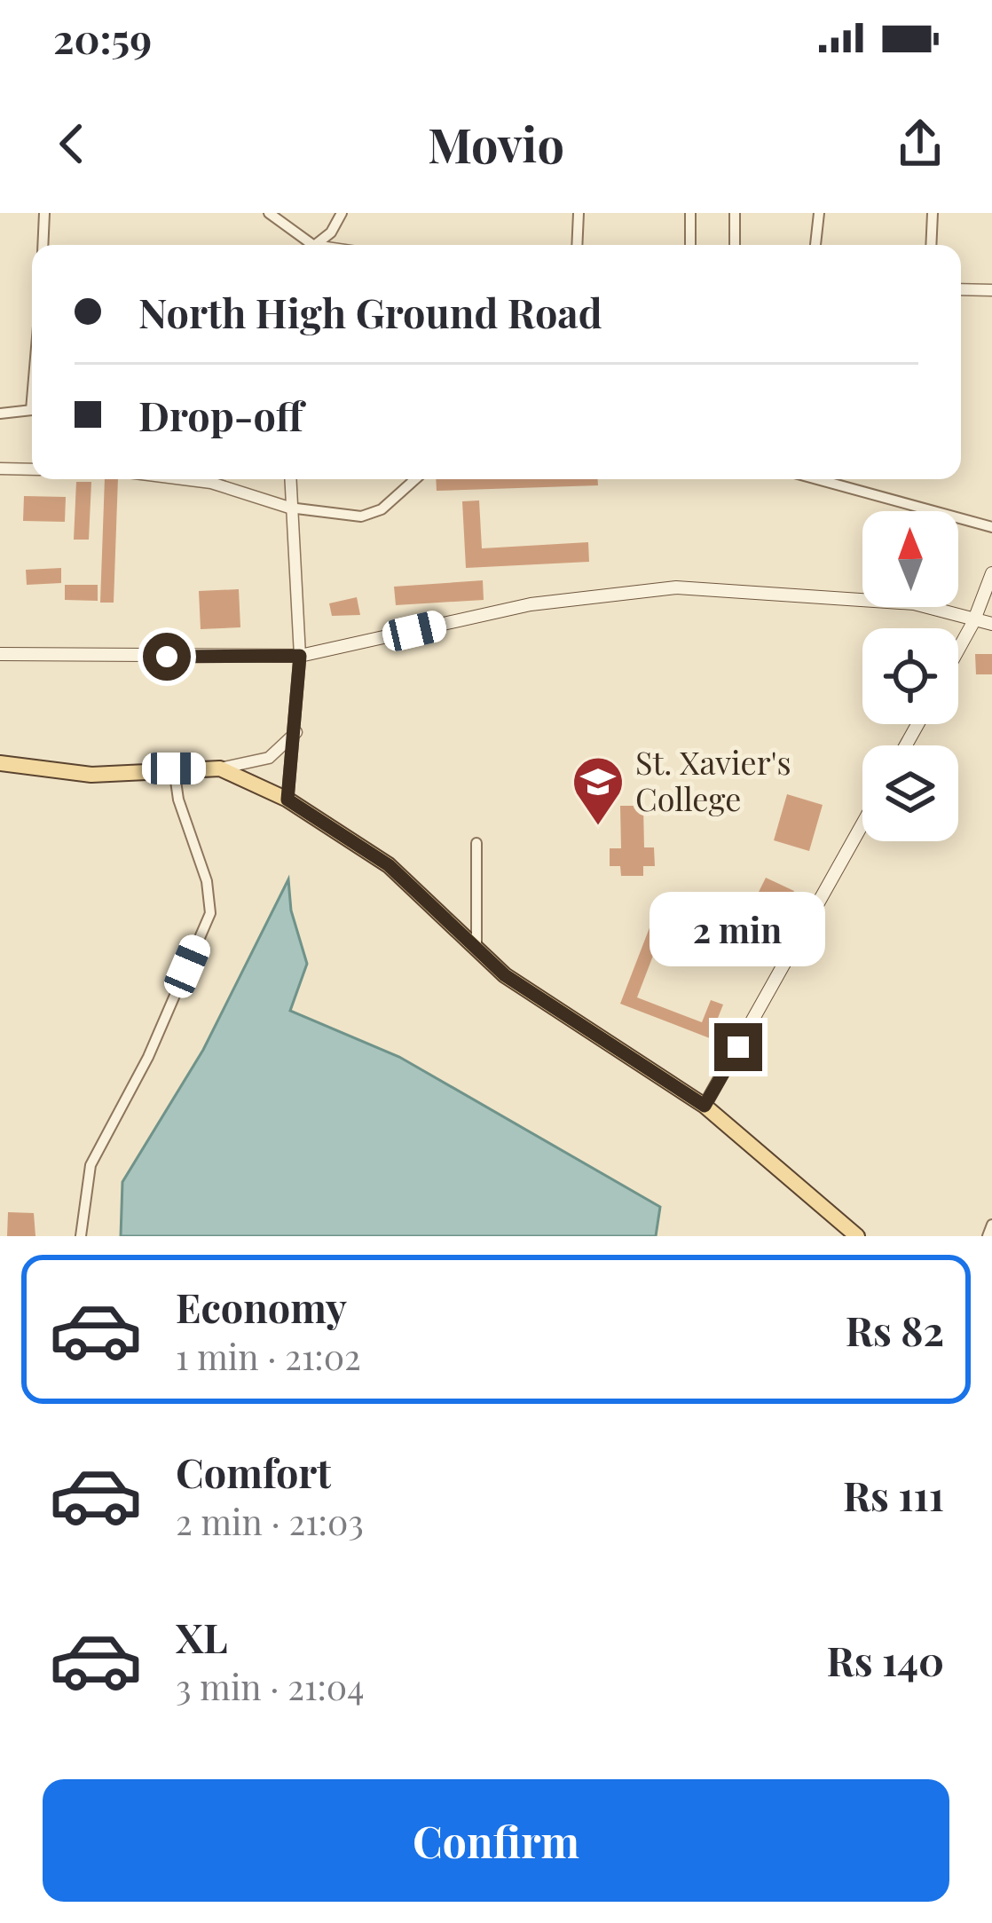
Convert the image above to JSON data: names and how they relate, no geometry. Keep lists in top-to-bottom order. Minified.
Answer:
{"places":{"school or university":["St. Xavier's College"]},"north":"top","page":{"status":"20:59","header":"Movio","banner":["North High Ground Road","Drop-off"],"bubble":"2 min","list":[{"name":"Economy","note":"1 min · 21:02","value":"Rs 82"},{"name":"Comfort","note":"2 min · 21:03","value":"Rs 111"},{"name":"XL","note":"3 min · 21:04","value":"Rs 140"}],"buttons":"Confirm"}}
